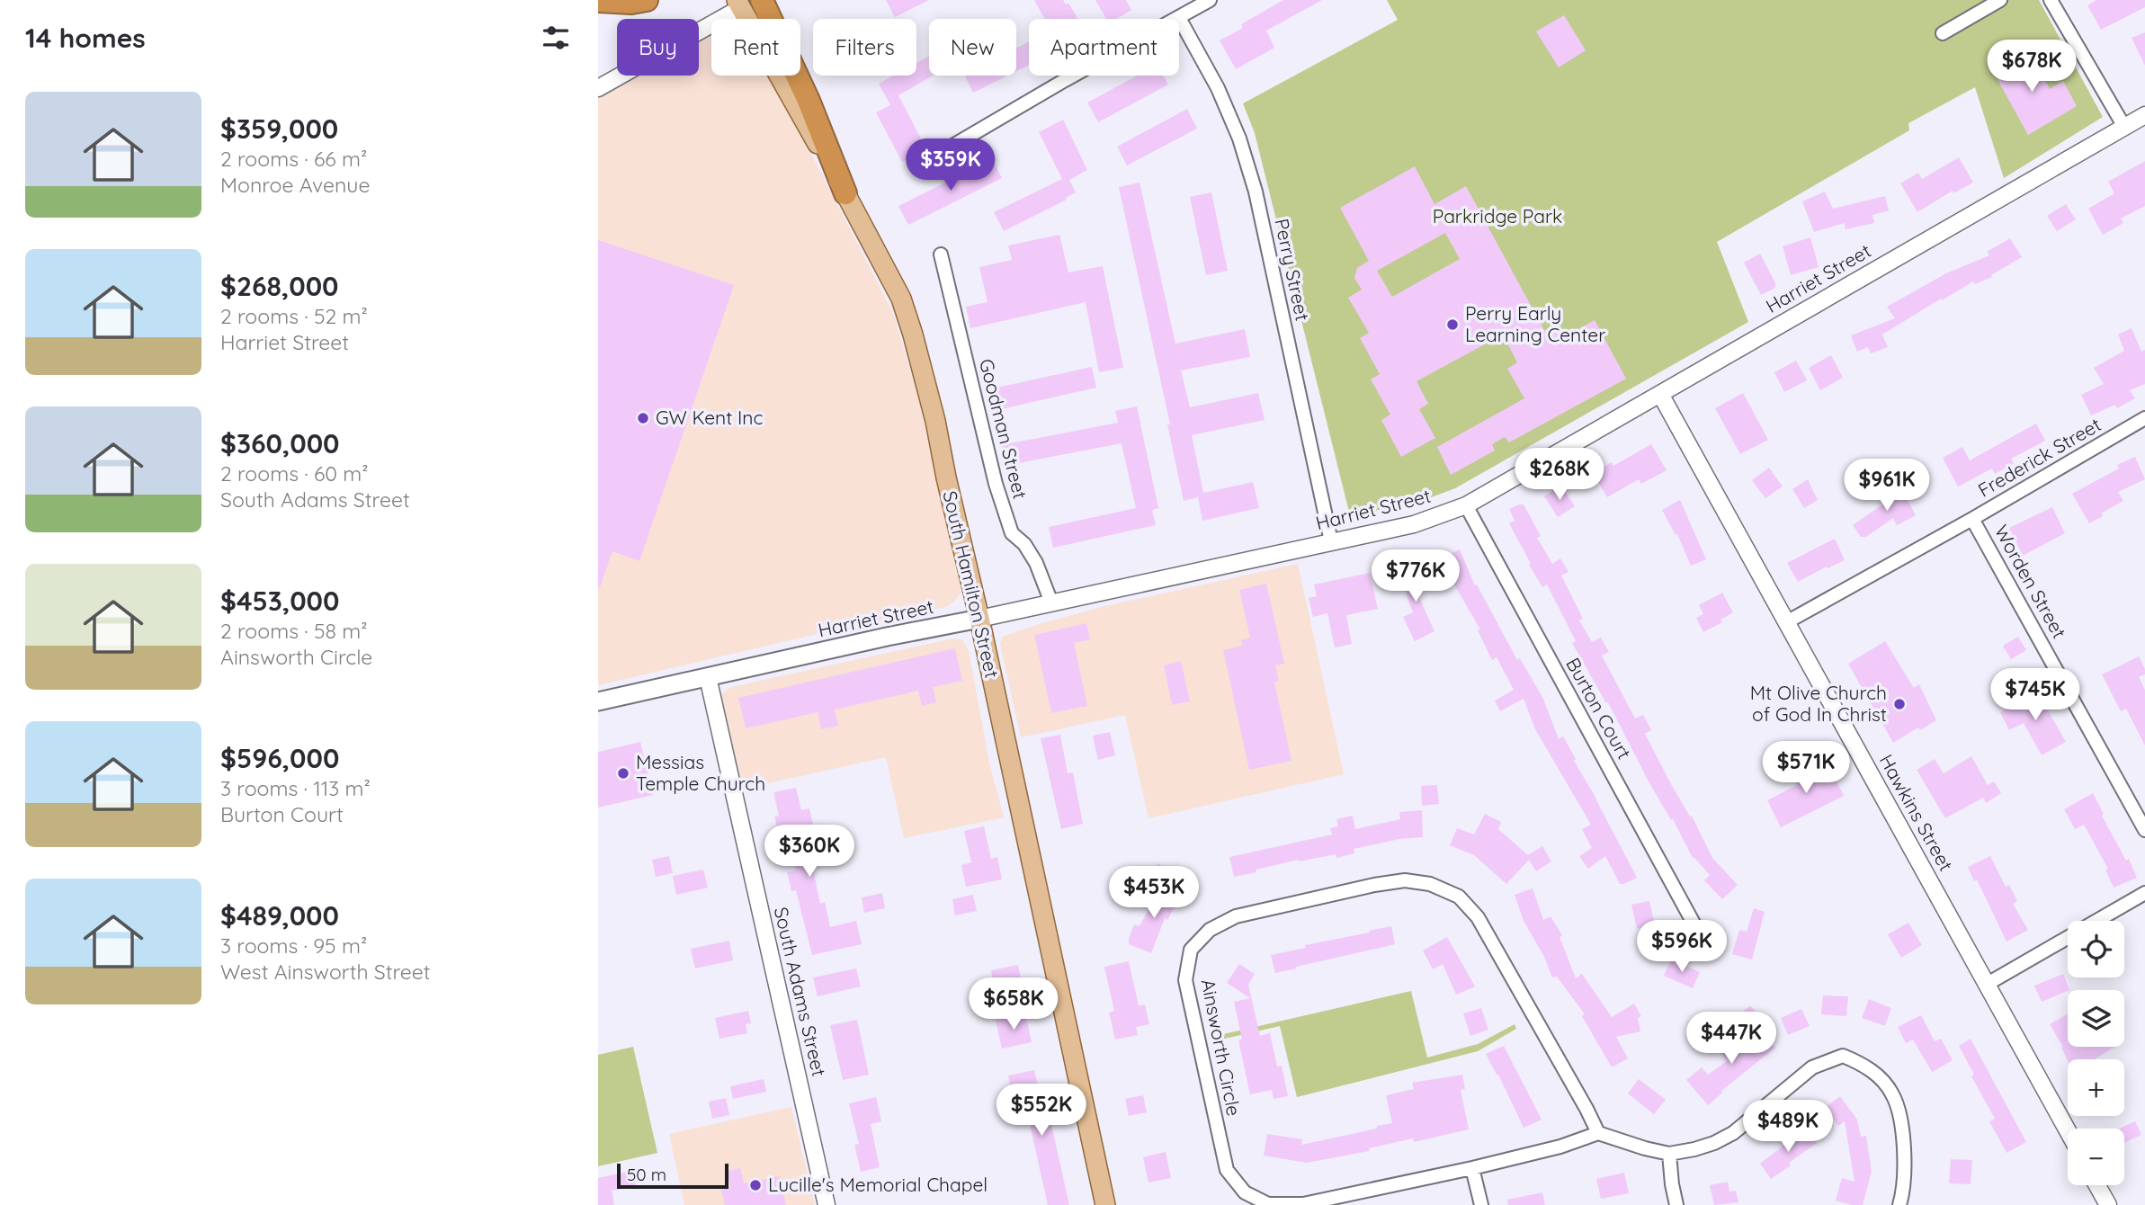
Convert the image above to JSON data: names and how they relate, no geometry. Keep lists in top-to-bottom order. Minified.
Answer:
{"streets":{"main road":["Harriet Street","South Hamilton Street"],"street":["Perry Street","Goodman Street","Frederick Street","Worden Street","Burton Court","Hawkins Street","South Adams Street","Ainsworth Circle"]},"crossings":[["Perry Street","Harriet Street"],["Harriet Street","Goodman Street"],["Harriet Street","South Hamilton Street"],["Harriet Street","Burton Court"],["Harriet Street","Hawkins Street"],["Harriet Street","South Adams Street"],["Frederick Street","Worden Street"],["Frederick Street","Hawkins Street"]],"parks":["Parkridge Park"],"places":["Perry Early Learning Center","GW Kent Inc","Mt Olive Church of God In Christ","Messias Temple Church","Lucille's Memorial Chapel"],"scale_bar":"50 m","page":{"heading":"14 homes","chip":["Buy","Rent","Filters","New","Apartment"],"price":["$678K","$359K","$268K","$961K","$776K","$745K","$571K","$360K","$453K","$596K","$658K","$447K","$552K","$489K"],"list":[{"name":"$359,000","note":"2 rooms · 66 m² · Monroe Avenue"},{"name":"$268,000","note":"2 rooms · 52 m² · Harriet Street"},{"name":"$360,000","note":"2 rooms · 60 m² · South Adams Street"},{"name":"$453,000","note":"2 rooms · 58 m² · Ainsworth Circle"},{"name":"$596,000","note":"3 rooms · 113 m² · Burton Court"},{"name":"$489,000","note":"3 rooms · 95 m² · West Ainsworth Street"}],"map_buttons":["+","−"],"scale":"50 m"}}
